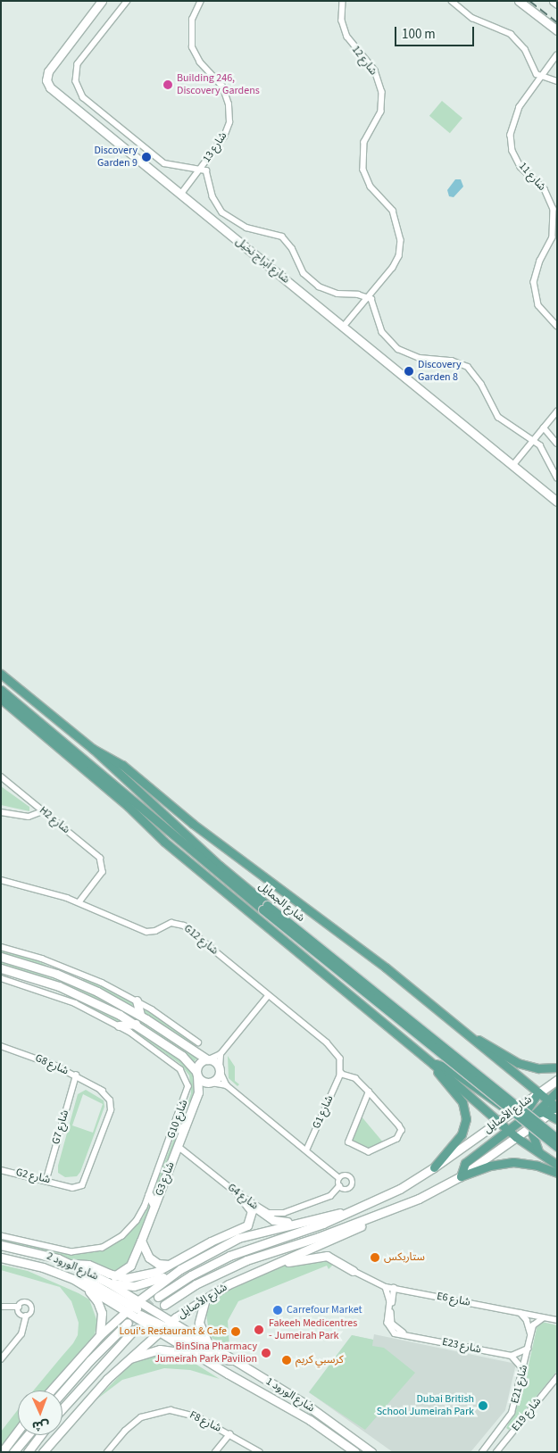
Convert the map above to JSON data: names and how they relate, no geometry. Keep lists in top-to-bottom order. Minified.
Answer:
{"streets":{"main road":["شارع الجمايل"],"street":["شارع 12","شارع 13","شارع 11","شارع أبراج نخيل","H2 شارع","G12 شارع","G8 شارع","G1 شارع","شارع الأصايل","G10 شارع","G7 شارع","G2 شارع","G3 شارع","G4 شارع","شارع الورود 2","E6 شارع","E23 شارع","E21 شارع","شارع الورود 1","E19 شارع","F8 شارع"]},"crossings":[["شارع 12","شارع أبراج نخيل"],["شارع 13","شارع أبراج نخيل"],["H2 شارع","G12 شارع"],["G12 شارع","G1 شارع"],["G8 شارع","G7 شارع"],["G8 شارع","G2 شارع"],["شارع الأصايل","شارع الورود 2"],["شارع الأصايل","شارع الورود 1"],["G7 شارع","G2 شارع"],["G3 شارع","G4 شارع"],["شارع الورود 2","شارع الورود 1"],["E6 شارع","E23 شارع"],["E6 شارع","E21 شارع"]],"places":["Building 246, Discovery Gardens","Discovery Garden 9","Discovery Garden 8","ستاربكس","Carrefour Market","Fakeeh Medicentres - Jumeirah Park","Loui's Restaurant & Cafe","BinSina Pharmacy Jumeirah Park Pavilion","كرسبي كريم","Dubai British School Jumeirah Park"],"scale_bar":"100 m","north":"bottom"}
